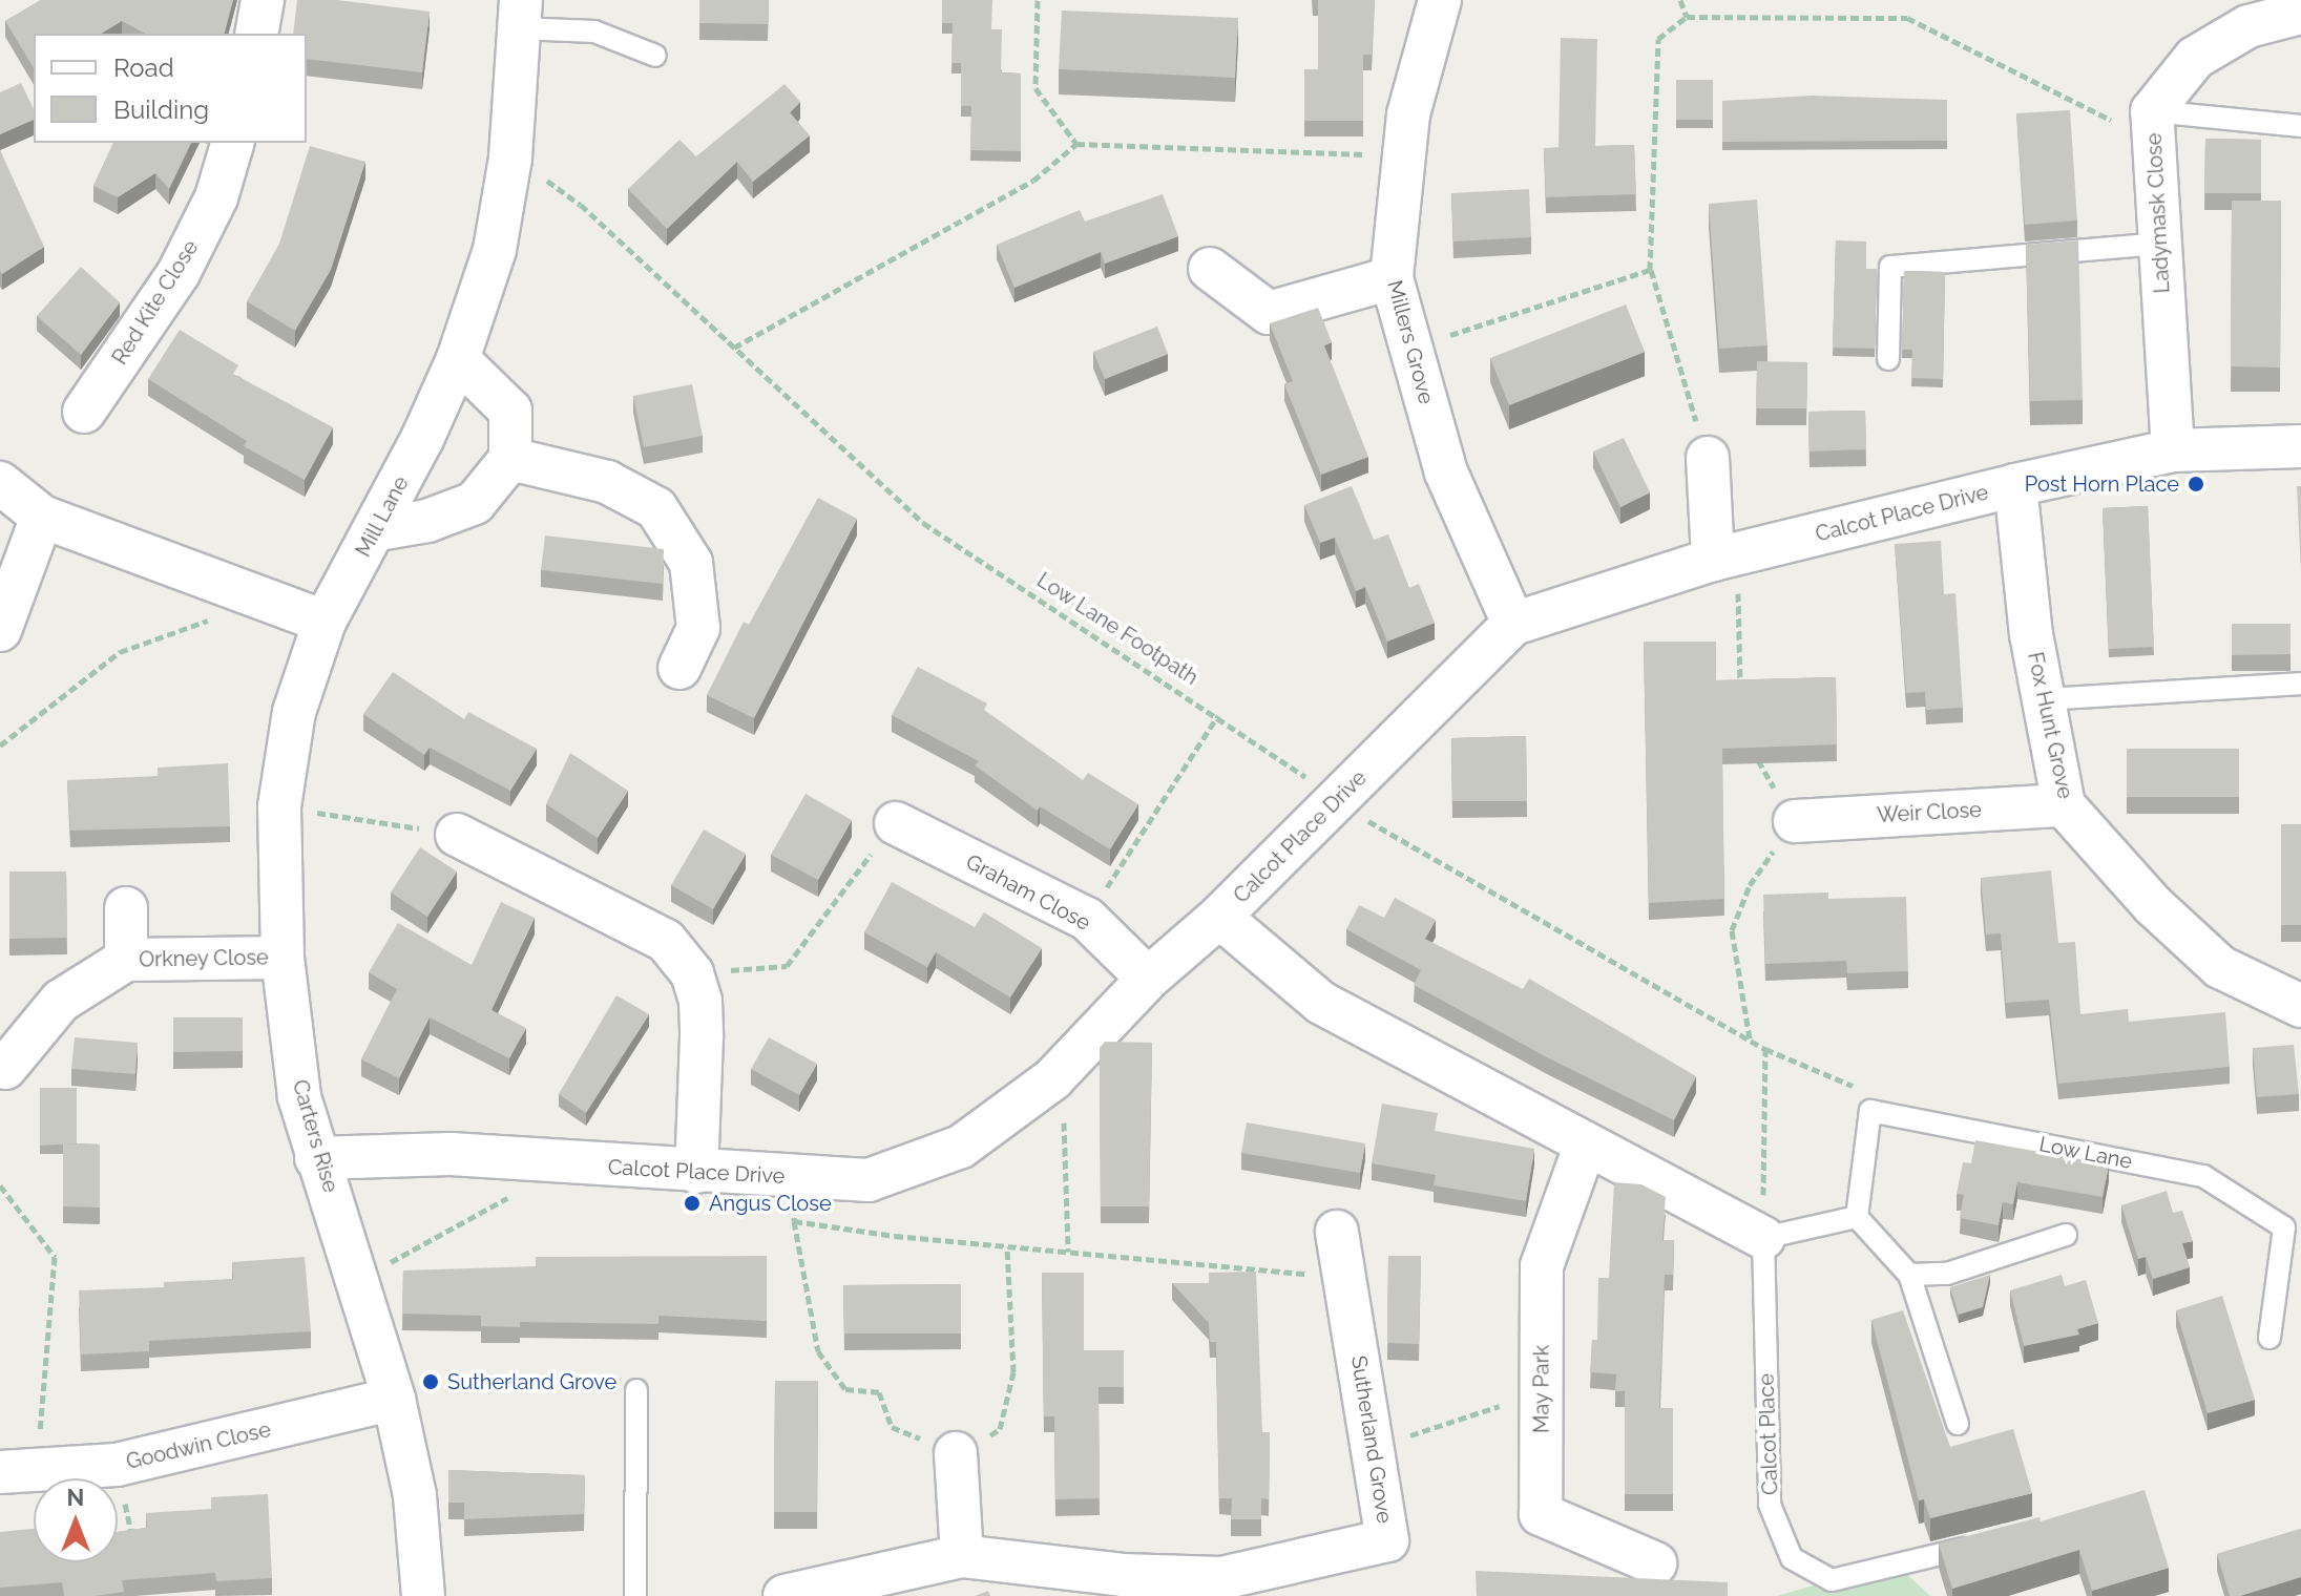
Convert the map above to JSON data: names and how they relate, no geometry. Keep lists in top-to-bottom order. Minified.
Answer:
{"streets":{"street":["Ladymask Close","Red Kite Close","Millers Grove","Calcot Place Drive","Mill Lane","Fox Hunt Grove","Weir Close","Graham Close","Orkney Close","Carters Rise","May Park","Sutherland Grove","Goodwin Close"],"lane":["Low Lane","Calcot Place"],"path":["Low Lane Footpath"]},"crossings":[["Ladymask Close","Calcot Place Drive"],["Millers Grove","Calcot Place Drive"],["Calcot Place Drive","Low Lane Footpath"],["Calcot Place Drive","Fox Hunt Grove"],["Calcot Place Drive","Graham Close"],["Calcot Place Drive","Carters Rise"],["Mill Lane","Low Lane Footpath"],["Mill Lane","Carters Rise"],["Low Lane Footpath","Calcot Place"],["Fox Hunt Grove","Weir Close"],["Orkney Close","Carters Rise"],["Carters Rise","Goodwin Close"]],"places":["Post Horn Place","Angus Close","Sutherland Grove"],"legend":["Road","Building"],"north":"top"}
